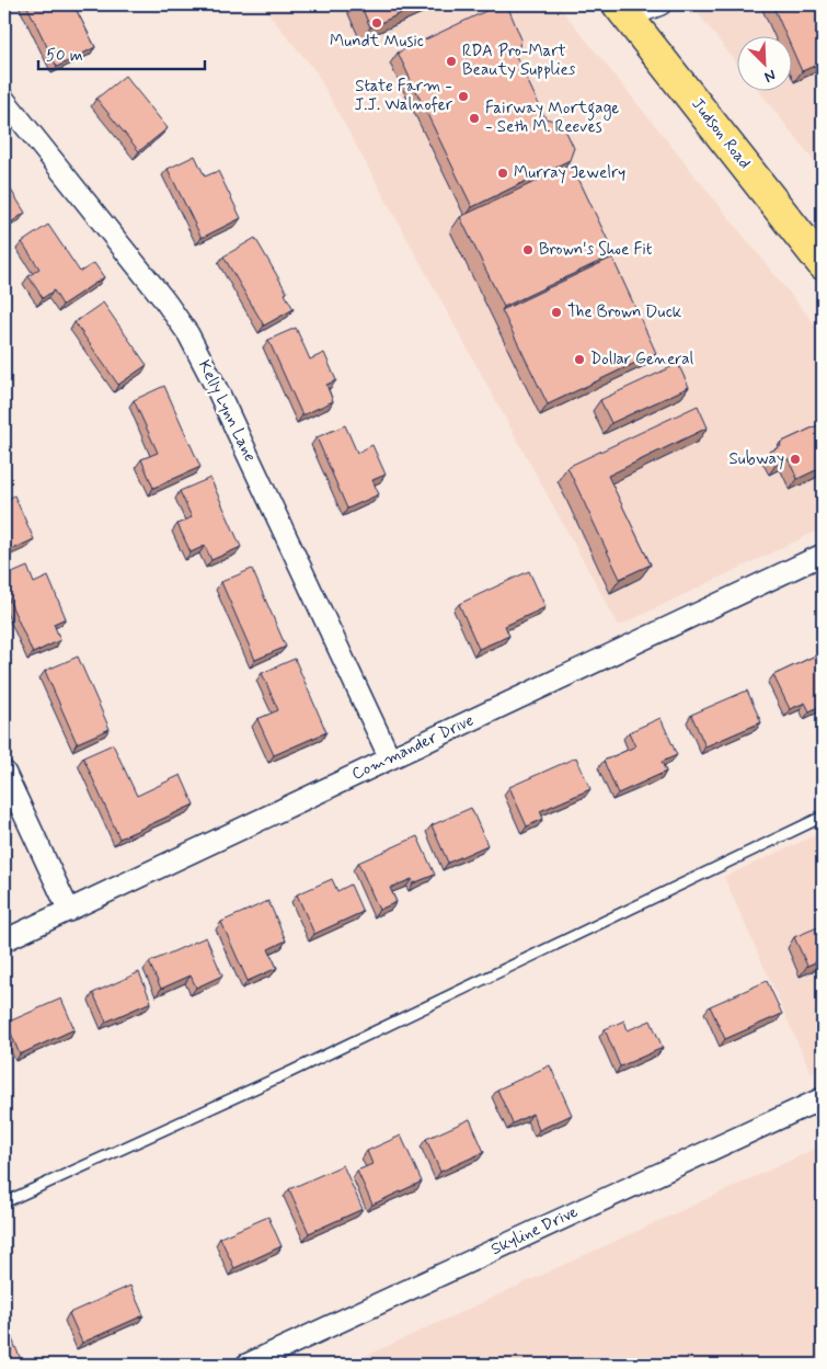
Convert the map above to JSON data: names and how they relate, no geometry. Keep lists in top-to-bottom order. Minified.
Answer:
{"streets":{"main road":["Judson Road"],"street":["Kelly Lynn Lane","Commander Drive","Skyline Drive"]},"crossings":[["Kelly Lynn Lane","Commander Drive"]],"places":["Mundt Music","RDA Pro-Mart Beauty Supplies","State Farm - J.J. Walnofer","Fairway Mortgage - Seth M. Reeves","Murray Jewelry","Brown's Shoe Fit","The Brown Duck","Dollar General","Subway"],"scale_bar":"50 m","north":"bottom right"}
